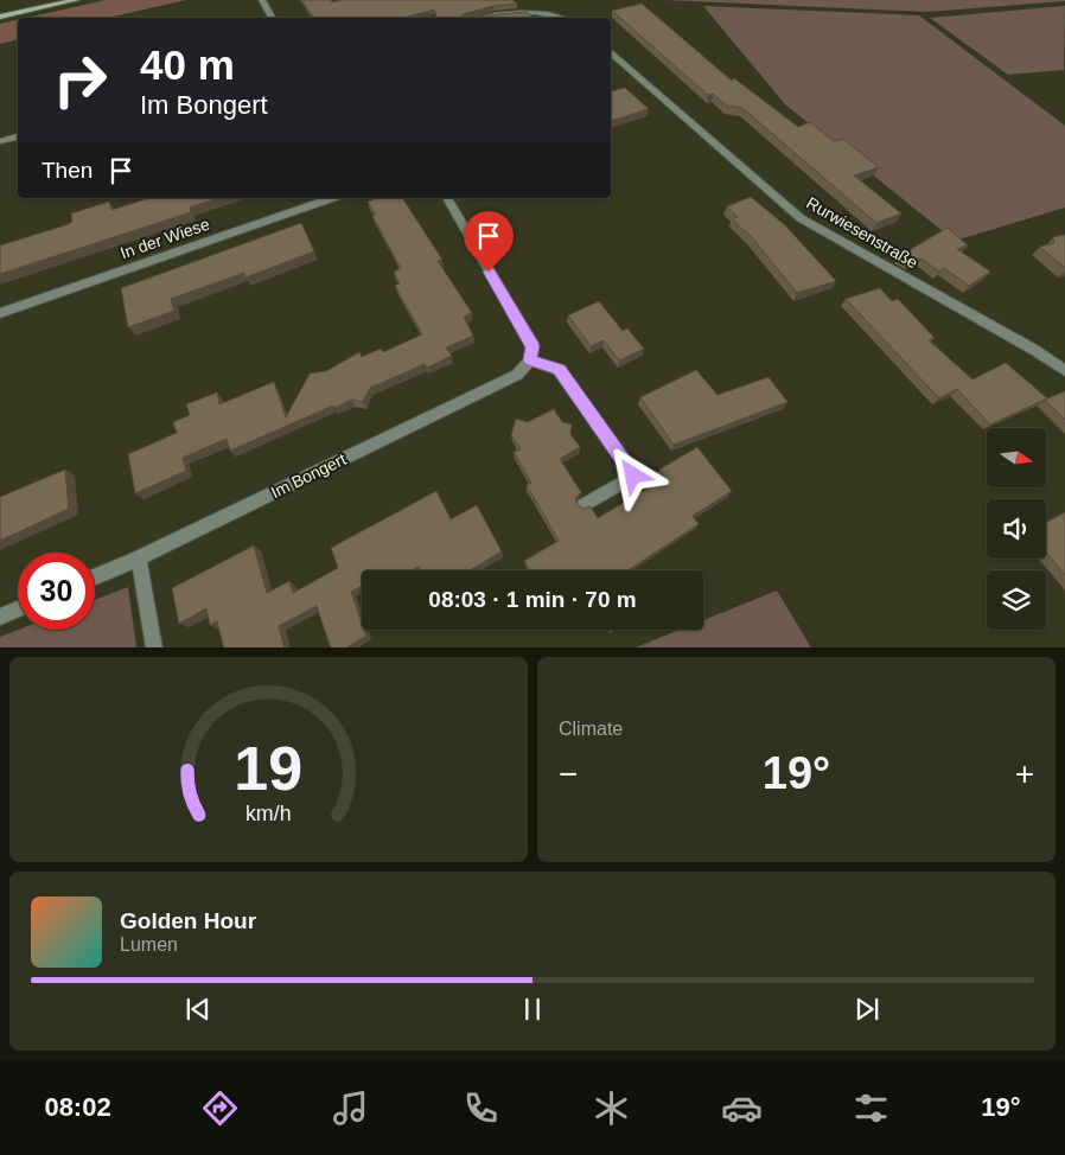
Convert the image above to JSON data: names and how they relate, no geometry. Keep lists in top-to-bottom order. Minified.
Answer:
{"streets":{"street":["Rurwiesenstraße","In der Wiese","Im Bongert"]},"north":"right","page":{"turn":["40 m","Im Bongert"],"then":"Then","limit":"30","trip":"08:03 · 1 min · 70 m","tile":"Climate","heat":["−","19°","+"],"song":["Golden Hour","Lumen"],"tabs":["08:02","19°"],"gauge":["19","km/h"]}}
